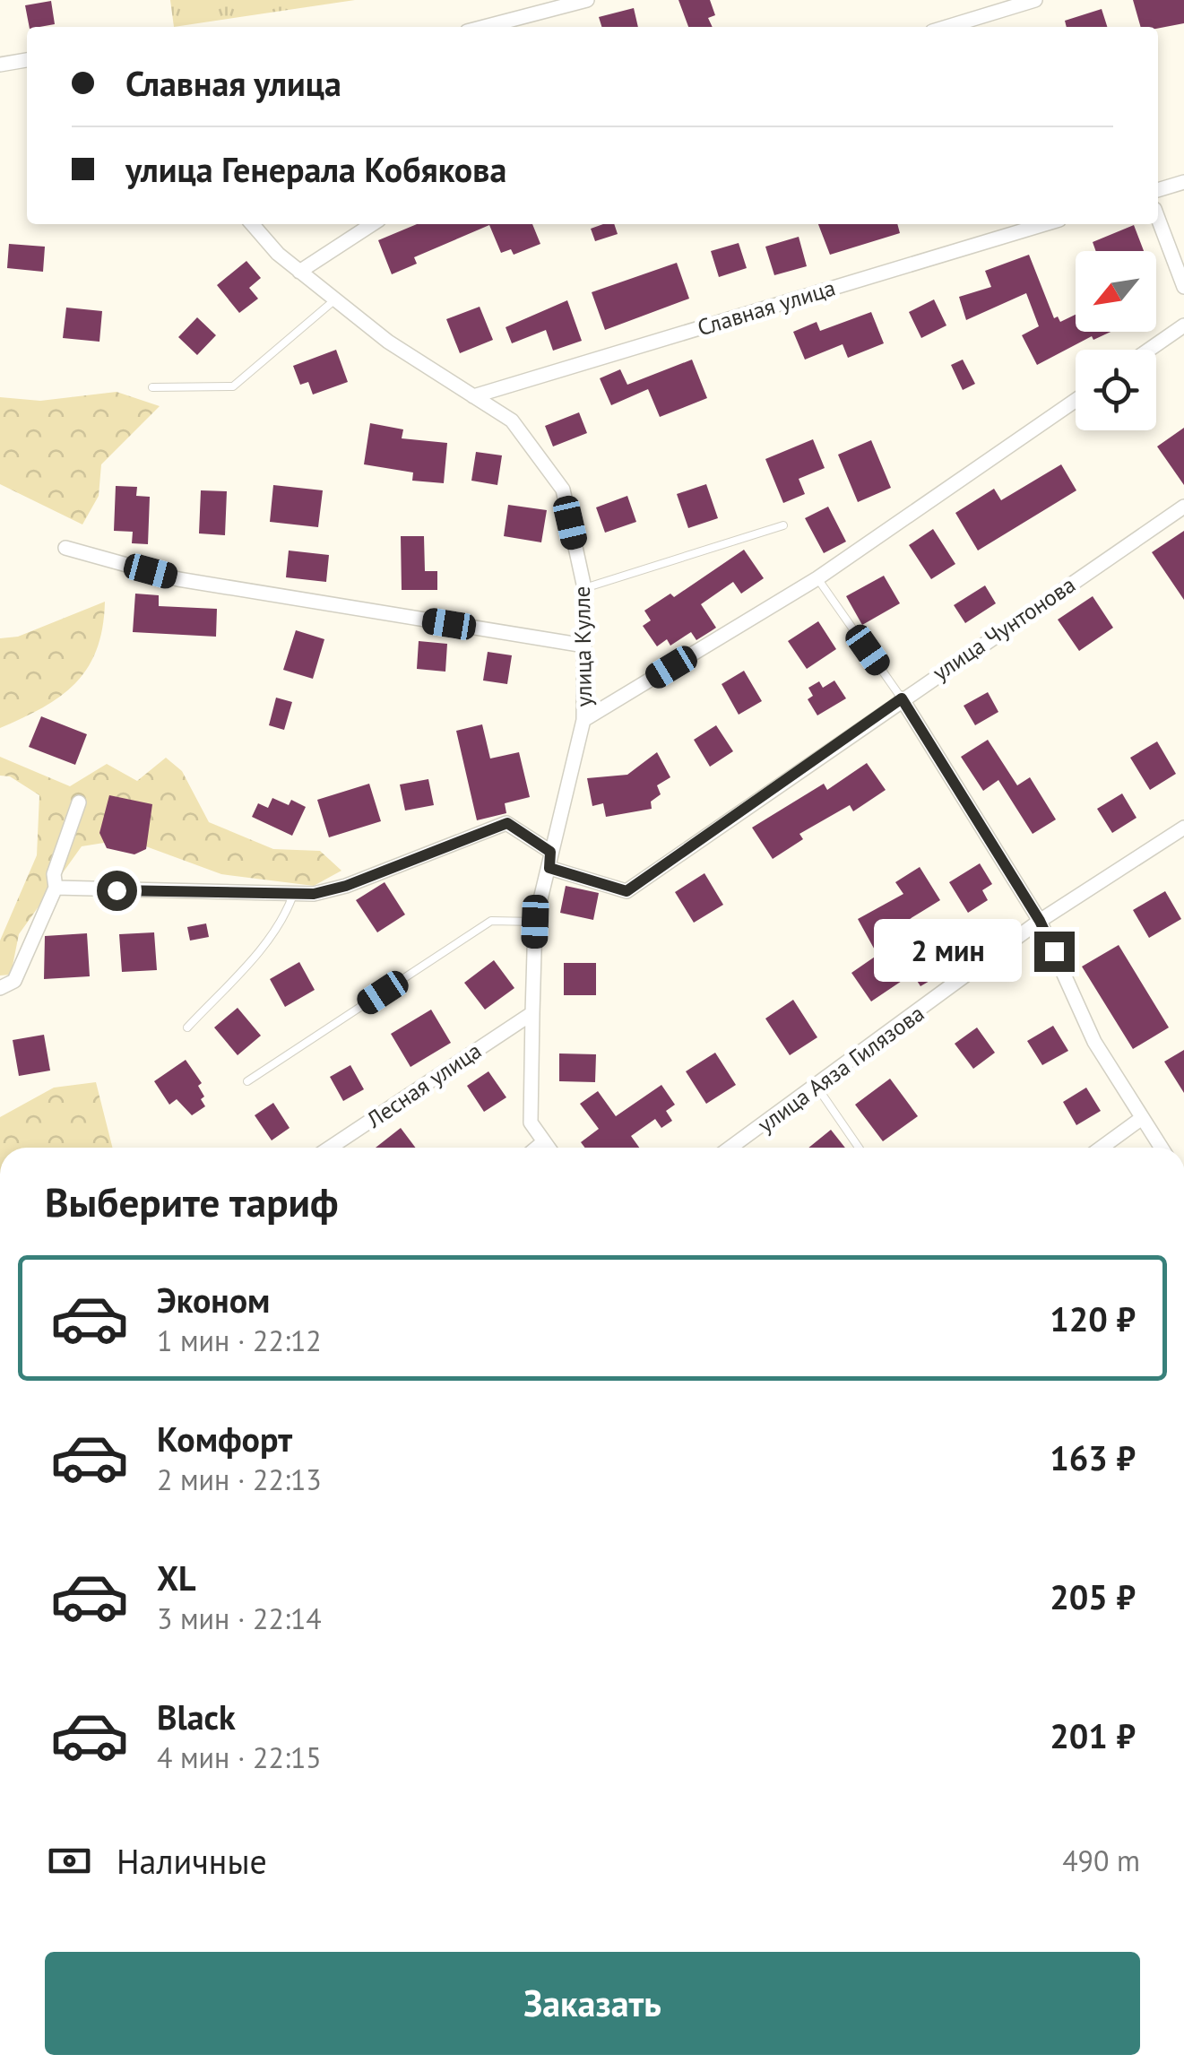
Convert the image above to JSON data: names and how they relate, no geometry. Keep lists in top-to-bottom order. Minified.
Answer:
{"streets":{"street":["Славная улица","улица Чунтонова","улица Кулле","улица Аяза Гилязова","Лесная улица"]},"crossings":[["Славная улица","улица Кулле"],["улица Чунтонова","улица Кулле"],["улица Кулле","Лесная улица"]],"north":"bottom left","page":{"banner":["Славная улица","улица Генерала Кобякова"],"bubble":"2 мин","heading":"Выберите тариф","list":[{"name":"Эконом","note":"1 мин · 22:12","value":"120 ₽"},{"name":"Комфорт","note":"2 мин · 22:13","value":"163 ₽"},{"name":"XL","note":"3 мин · 22:14","value":"205 ₽"},{"name":"Black","note":"4 мин · 22:15","value":"201 ₽"}],"pay":["Наличные","490 m"],"buttons":"Заказать"}}
